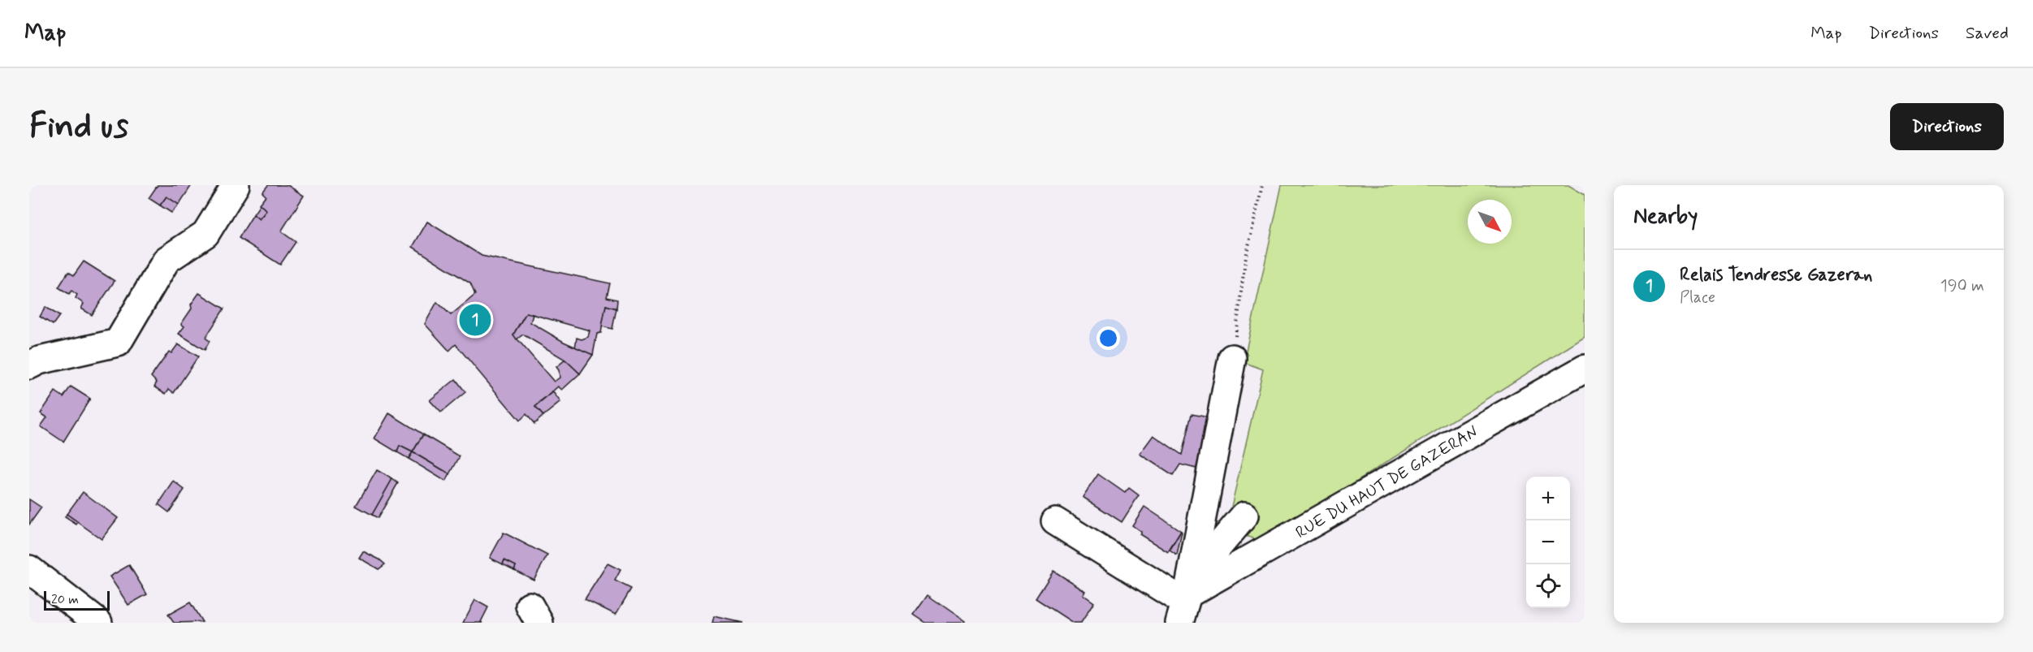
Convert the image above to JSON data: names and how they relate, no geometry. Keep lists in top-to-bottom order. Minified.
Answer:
{"streets":{"street":["RUE DU HAUT DE GAZERAN"]},"scale_bar":"20 m","north":"bottom right","page":{"header":"Map","nav":["Map","Directions","Saved"],"buttons":"Directions","title":"Find us","heading":"Nearby","list":[{"mark":"1","name":"Relais Tendresse Gazeran","note":"Place","value":"190 m"}],"pins":"1","map_buttons":["+","−"],"scale":"20 m"}}
